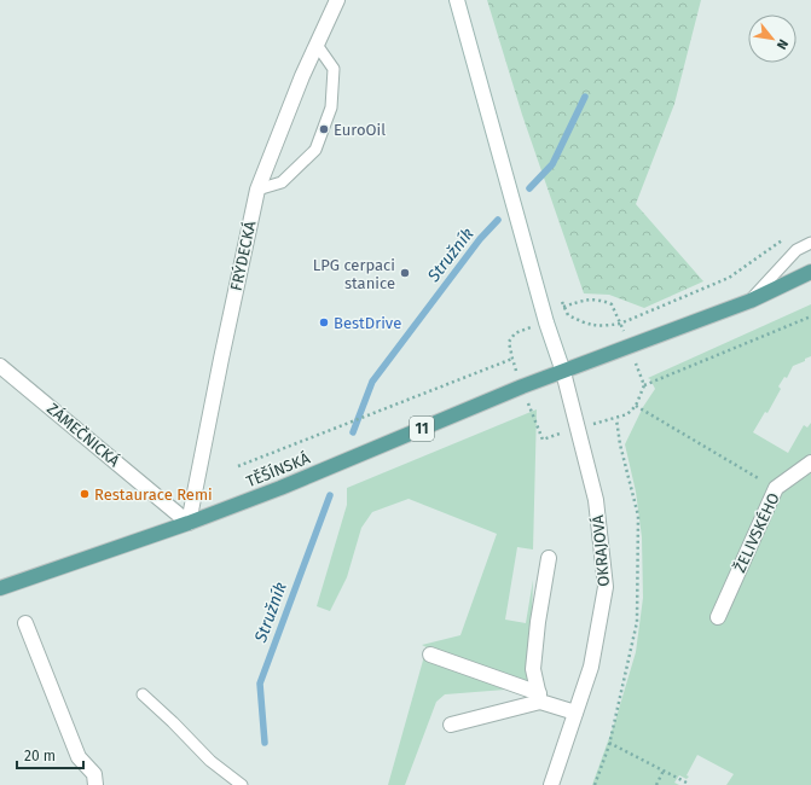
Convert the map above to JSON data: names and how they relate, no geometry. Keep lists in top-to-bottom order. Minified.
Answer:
{"streets":{"main road":["11","TĚŠÍNSKÁ"],"street":["FRÝDECKÁ","ZÁMEČNICKÁ","ŽELIVSKÉHO","OKRAJOVÁ"]},"crossings":[["FRÝDECKÁ","ZÁMEČNICKÁ"],["FRÝDECKÁ","TĚŠÍNSKÁ"],["11","TĚŠÍNSKÁ"],["11","OKRAJOVÁ"],["ZÁMEČNICKÁ","TĚŠÍNSKÁ"],["TĚŠÍNSKÁ","OKRAJOVÁ"]],"water":["Stružník"],"places":["EuroOil","LPG cerpaci stanice","BestDrive","Restaurace Remi"],"scale_bar":"20 m","north":"bottom right"}
